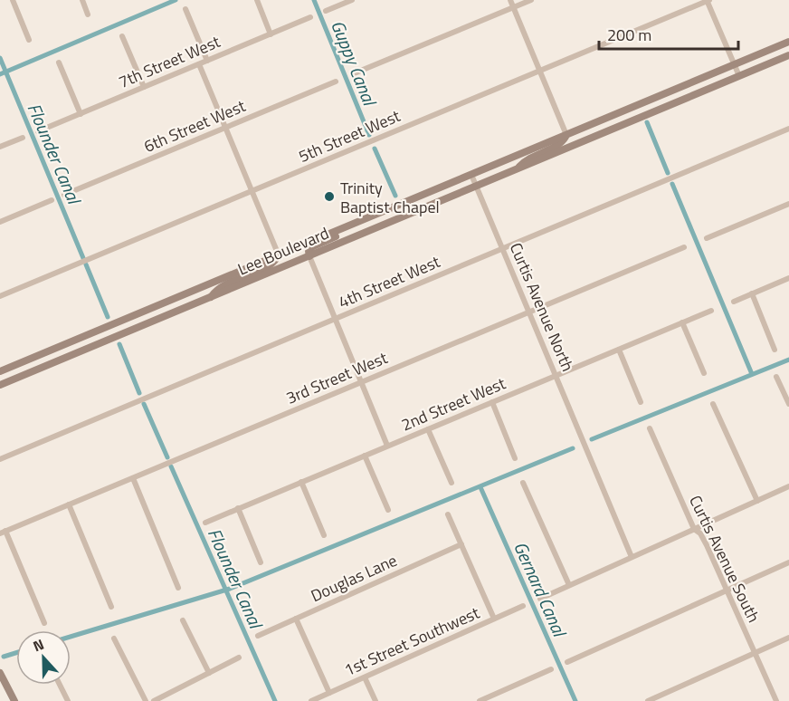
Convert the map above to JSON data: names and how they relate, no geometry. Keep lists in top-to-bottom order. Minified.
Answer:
{"streets":{"main road":["Lee Boulevard"],"street":["7th Street West","6th Street West","5th Street West","4th Street West","Curtis Avenue North","3rd Street West","2nd Street West","Curtis Avenue South","Douglas Lane","1st Street Southwest"]},"crossings":[["Lee Boulevard","Curtis Avenue North"],["4th Street West","Curtis Avenue North"],["Curtis Avenue North","3rd Street West"],["Curtis Avenue North","2nd Street West"]],"water":["Guppy Canal","Flounder Canal","Gernard Canal"],"places":["Trinity Baptist Chapel"],"scale_bar":"200 m","north":"top"}
